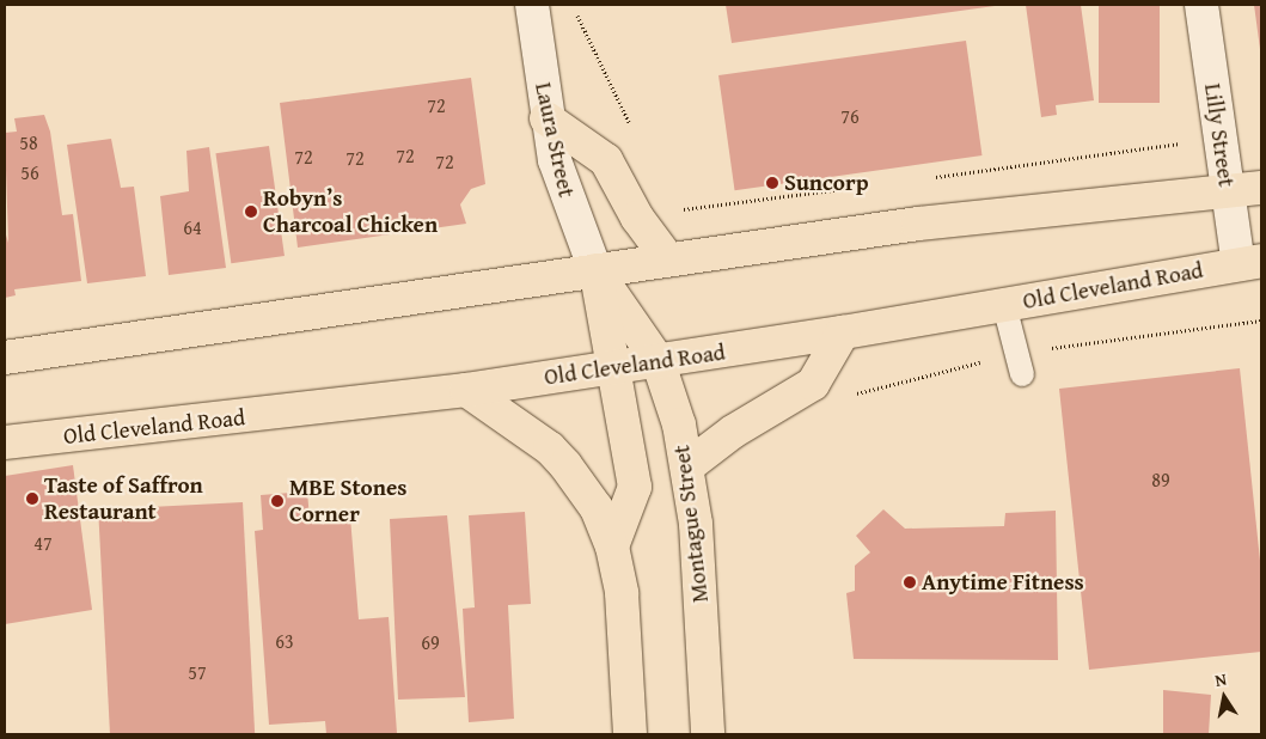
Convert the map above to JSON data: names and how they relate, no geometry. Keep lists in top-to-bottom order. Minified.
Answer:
{"streets":{"main road":["Old Cleveland Road","Montague Street"],"street":["Lilly Street","Laura Street"]},"crossings":[["Lilly Street","Old Cleveland Road"],["Laura Street","Montague Street"],["Old Cleveland Road","Montague Street"]],"places":["Suncorp","Robyn’s Charcoal Chicken","Taste of Saffron Restaurant","MBE Stones Corner","Anytime Fitness"],"house_numbers":["72","76","58","72","72","72","72","56","64","89","47","63","69","57"],"north":"top"}
